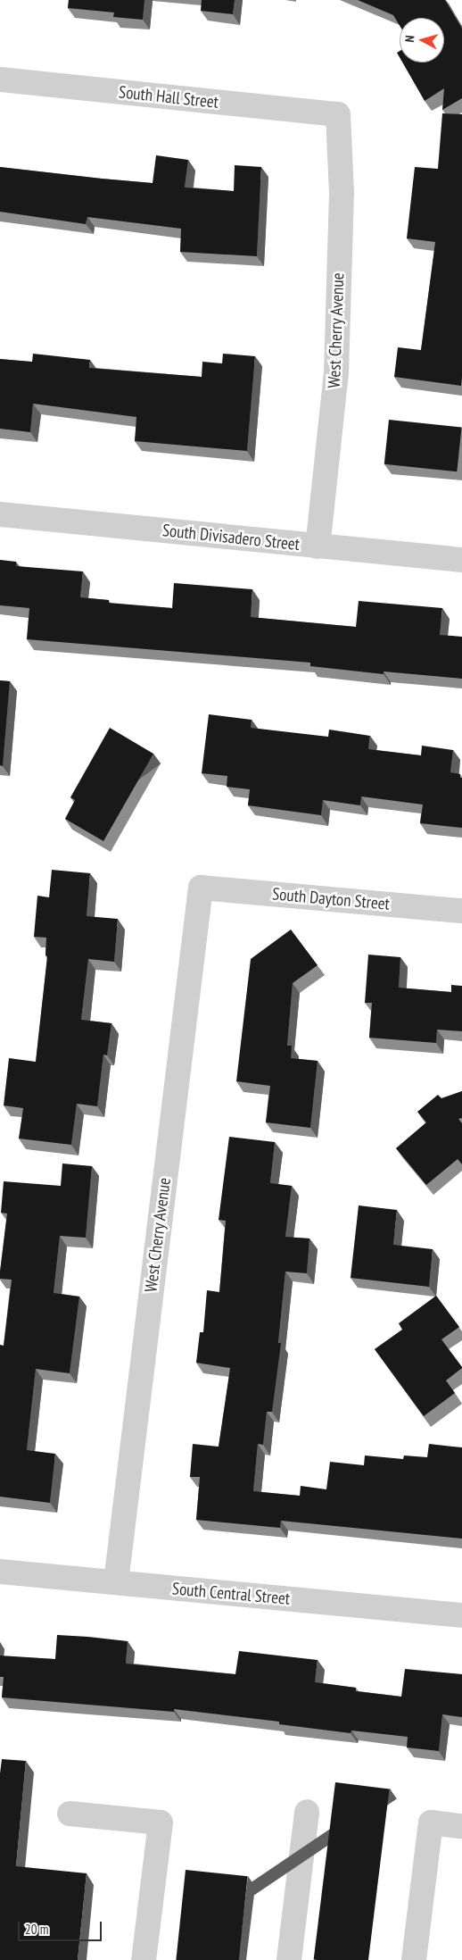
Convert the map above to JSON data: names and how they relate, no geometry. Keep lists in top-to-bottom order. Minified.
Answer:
{"streets":{"street":["South Hall Street","West Cherry Avenue","South Divisadero Street","South Dayton Street","South Central Street"]},"crossings":[["South Hall Street","West Cherry Avenue"],["West Cherry Avenue","South Divisadero Street"],["West Cherry Avenue","South Dayton Street"],["West Cherry Avenue","South Central Street"]],"scale_bar":"20 m","north":"left"}
